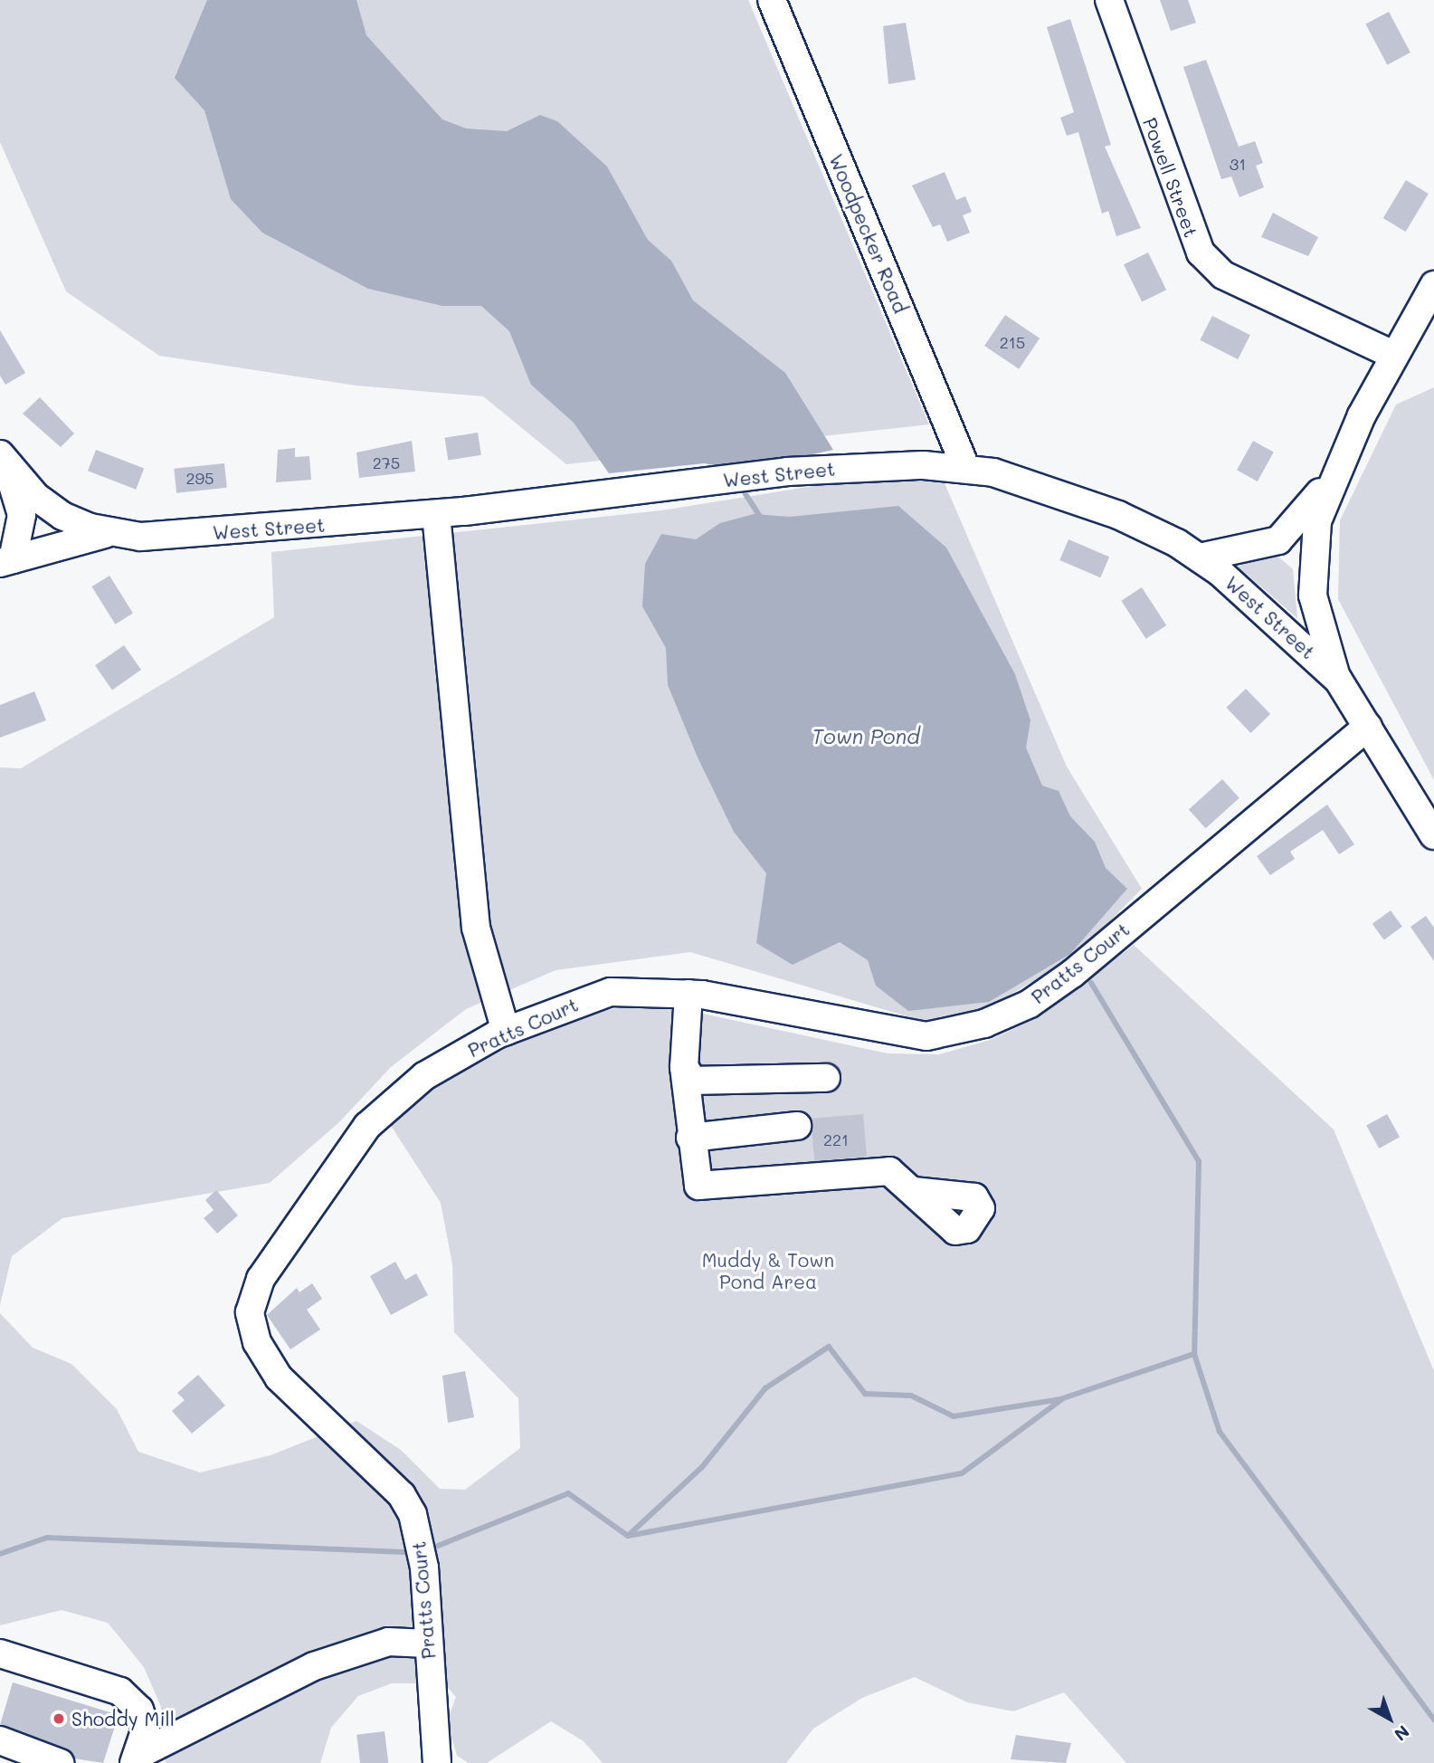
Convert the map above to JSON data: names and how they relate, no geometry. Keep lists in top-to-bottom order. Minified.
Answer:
{"streets":{"street":["Powell Street","Woodpecker Road","West Street","Pratts Court"]},"crossings":[["Woodpecker Road","West Street"],["West Street","Pratts Court"]],"water":["Town Pond"],"parks":["Muddy & Town Pond Area"],"places":["Shoddy Mill"],"house_numbers":["31","215","275","295","221"],"north":"bottom right"}
